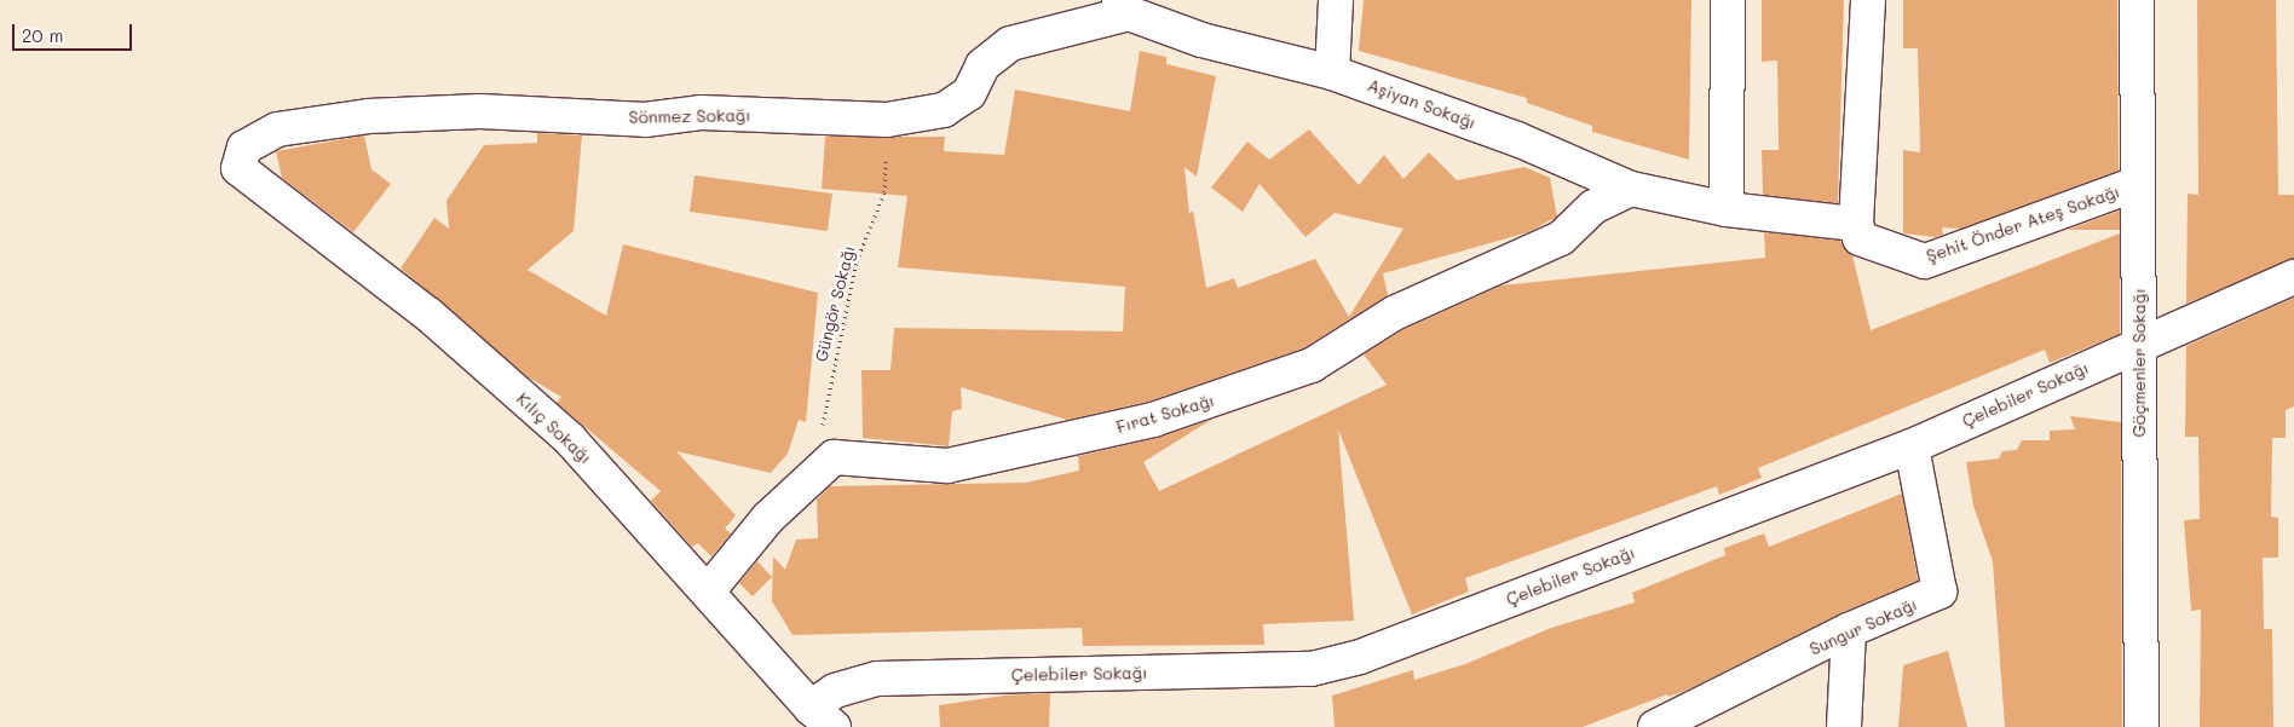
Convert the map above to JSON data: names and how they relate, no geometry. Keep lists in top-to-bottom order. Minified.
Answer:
{"streets":{"street":["Aşiyan Sokağı","Sönmez Sokağı","Şehit Önder Ateş Sokağı","Göçmenler Sokağı","Çelebiler Sokağı","Fırat Sokağı","Kılıç Sokağı","Sungur Sokağı"],"path":["Güngör Sokağı"]},"crossings":[["Aşiyan Sokağı","Sönmez Sokağı"],["Aşiyan Sokağı","Şehit Önder Ateş Sokağı"],["Aşiyan Sokağı","Fırat Sokağı"],["Sönmez Sokağı","Güngör Sokağı"],["Sönmez Sokağı","Kılıç Sokağı"],["Şehit Önder Ateş Sokağı","Göçmenler Sokağı"],["Güngör Sokağı","Fırat Sokağı"],["Göçmenler Sokağı","Çelebiler Sokağı"],["Çelebiler Sokağı","Kılıç Sokağı"],["Çelebiler Sokağı","Sungur Sokağı"]],"scale_bar":"20 m"}
